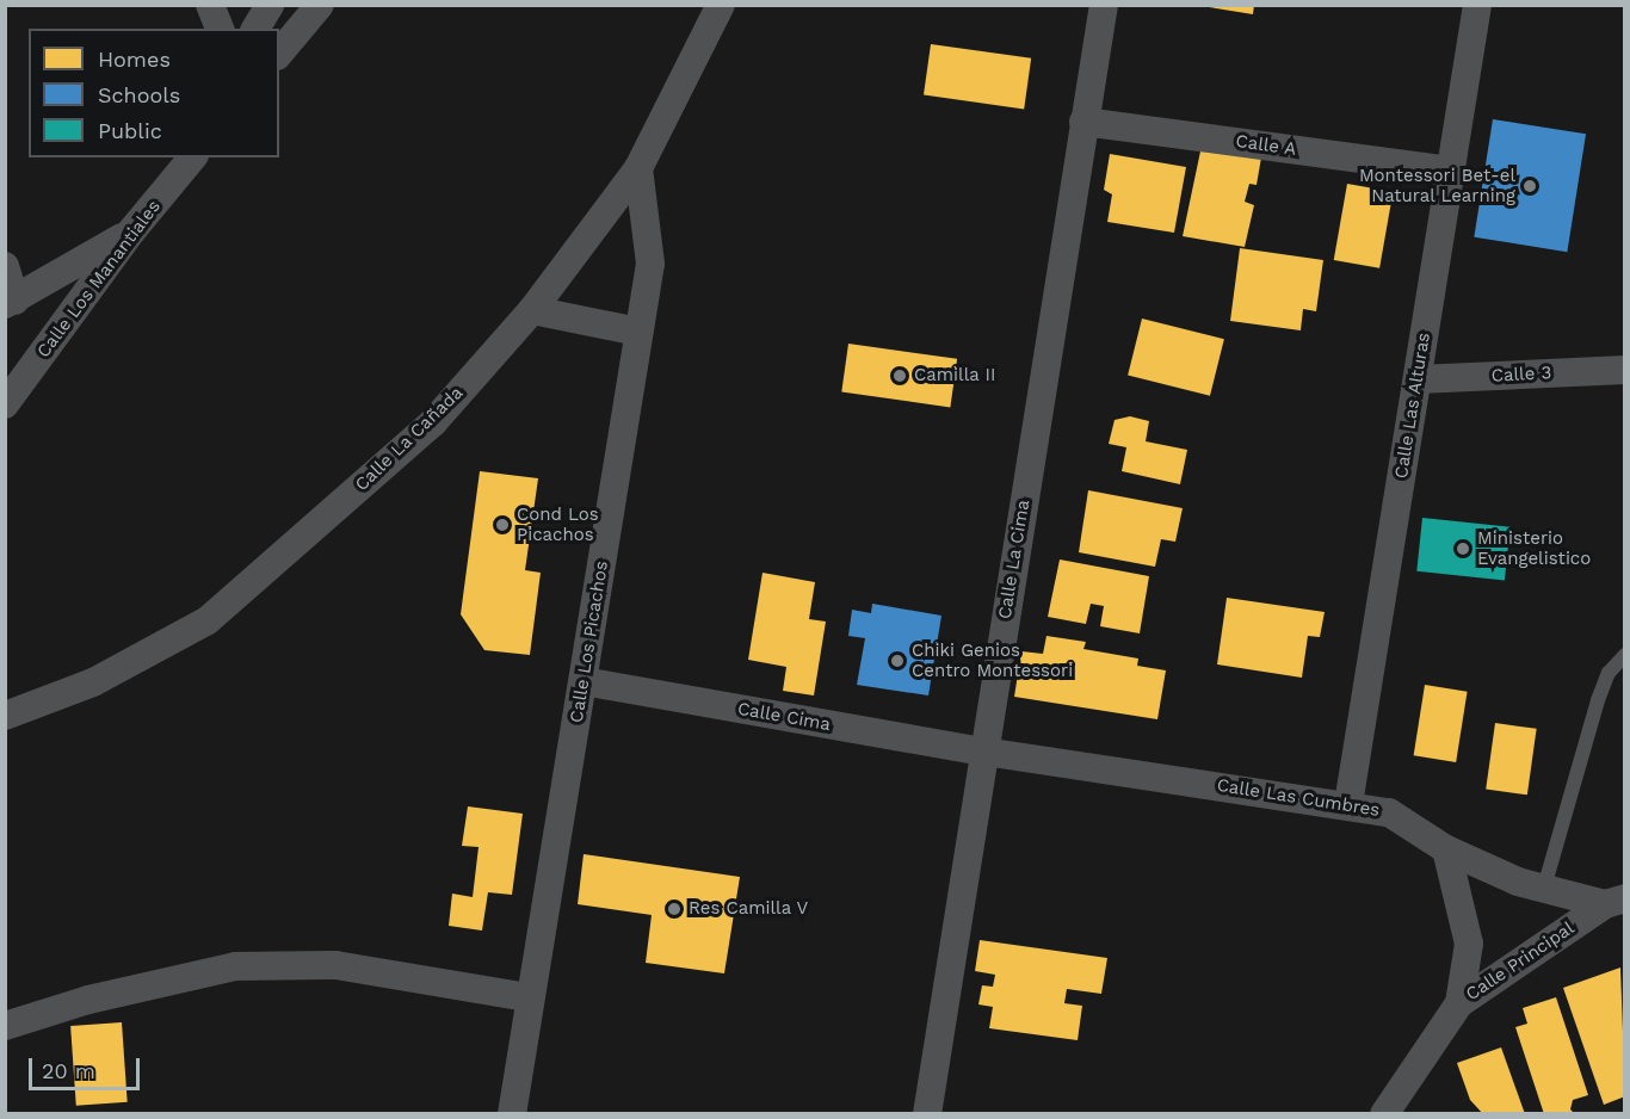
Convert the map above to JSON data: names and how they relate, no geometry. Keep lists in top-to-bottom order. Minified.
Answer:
{"streets":{"street":["Calle A","Calle Los Manantiales","Calle 3","Calle Las Alturas","Calle La Cañada","Calle La Cima","Calle Los Picachos","Calle Cima","Calle Las Cumbres","Calle Principal"]},"crossings":[["Calle A","Calle Las Alturas"],["Calle A","Calle La Cima"],["Calle 3","Calle Las Alturas"],["Calle Las Alturas","Calle Las Cumbres"],["Calle La Cañada","Calle Los Picachos"],["Calle La Cima","Calle Cima"],["Calle La Cima","Calle Las Cumbres"],["Calle Los Picachos","Calle Cima"],["Calle Cima","Calle Las Cumbres"],["Calle Las Cumbres","Calle Principal"]],"places":["Montessori Bet-el Natural Learning","Camilla II","Cond Los Picachos","Ministerio Evangelistico","Chiki Genios Centro Montessori","Res Camilla V"],"legend":["Homes","Schools","Public"],"scale_bar":"20 m"}
